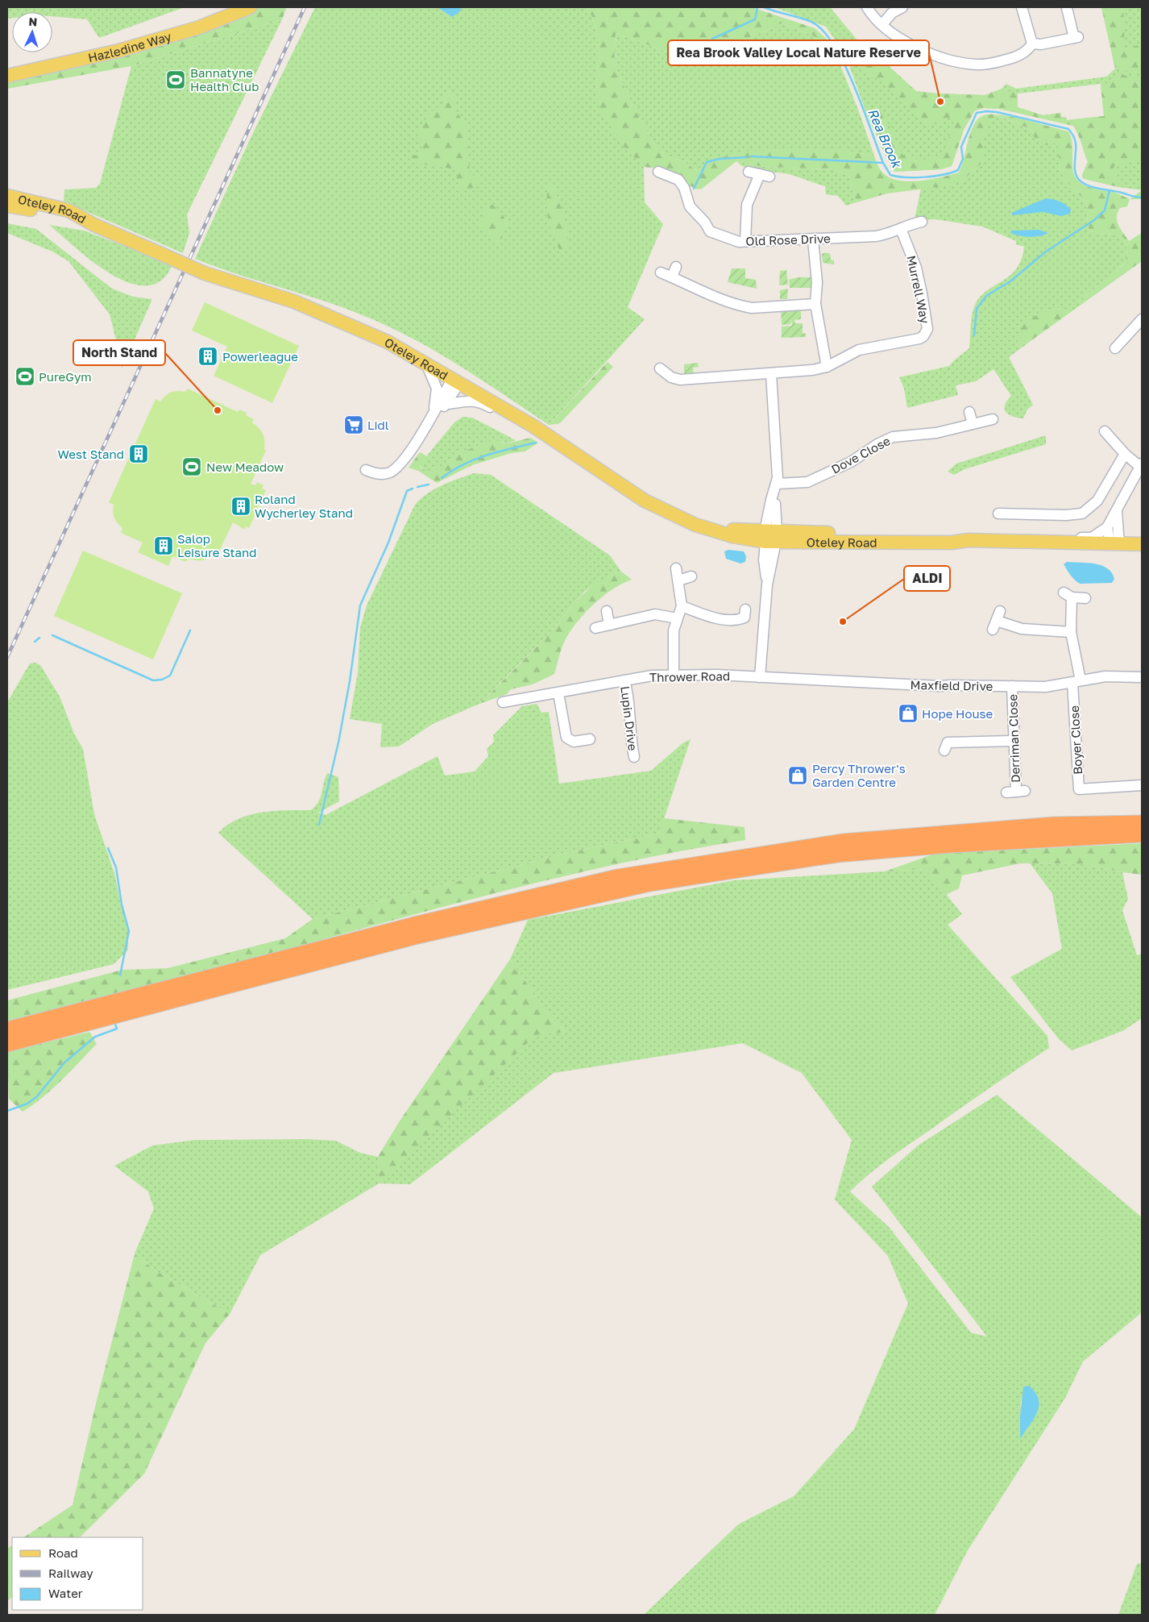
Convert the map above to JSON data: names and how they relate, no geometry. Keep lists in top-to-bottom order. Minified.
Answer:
{"streets":{"main road":["Hazledine Way","Oteley Road"],"street":["Old Rose Drive","Murrell Way","Dove Close","Thrower Road","Maxfield Drive","Lupin Drive","Derriman Close","Boyer Close"]},"crossings":[["Old Rose Drive","Murrell Way"],["Thrower Road","Maxfield Drive"],["Thrower Road","Lupin Drive"],["Maxfield Drive","Derriman Close"],["Maxfield Drive","Boyer Close"]],"water":["Rea Brook"],"places":{"sports":["Bannatyne Health Club","PureGym","New Meadow"],"other":["Rea Brook Valley Local Nature Reserve","North Stand","ALDI"],"building":["Powerleague","West Stand","Roland Wycherley Stand","Salop Leisure Stand"],"supermarket":["Lidl"],"shop":["Hope House","Percy Thrower's Garden Centre"]},"legend":["Road","Railway","Water"],"north":"top"}
